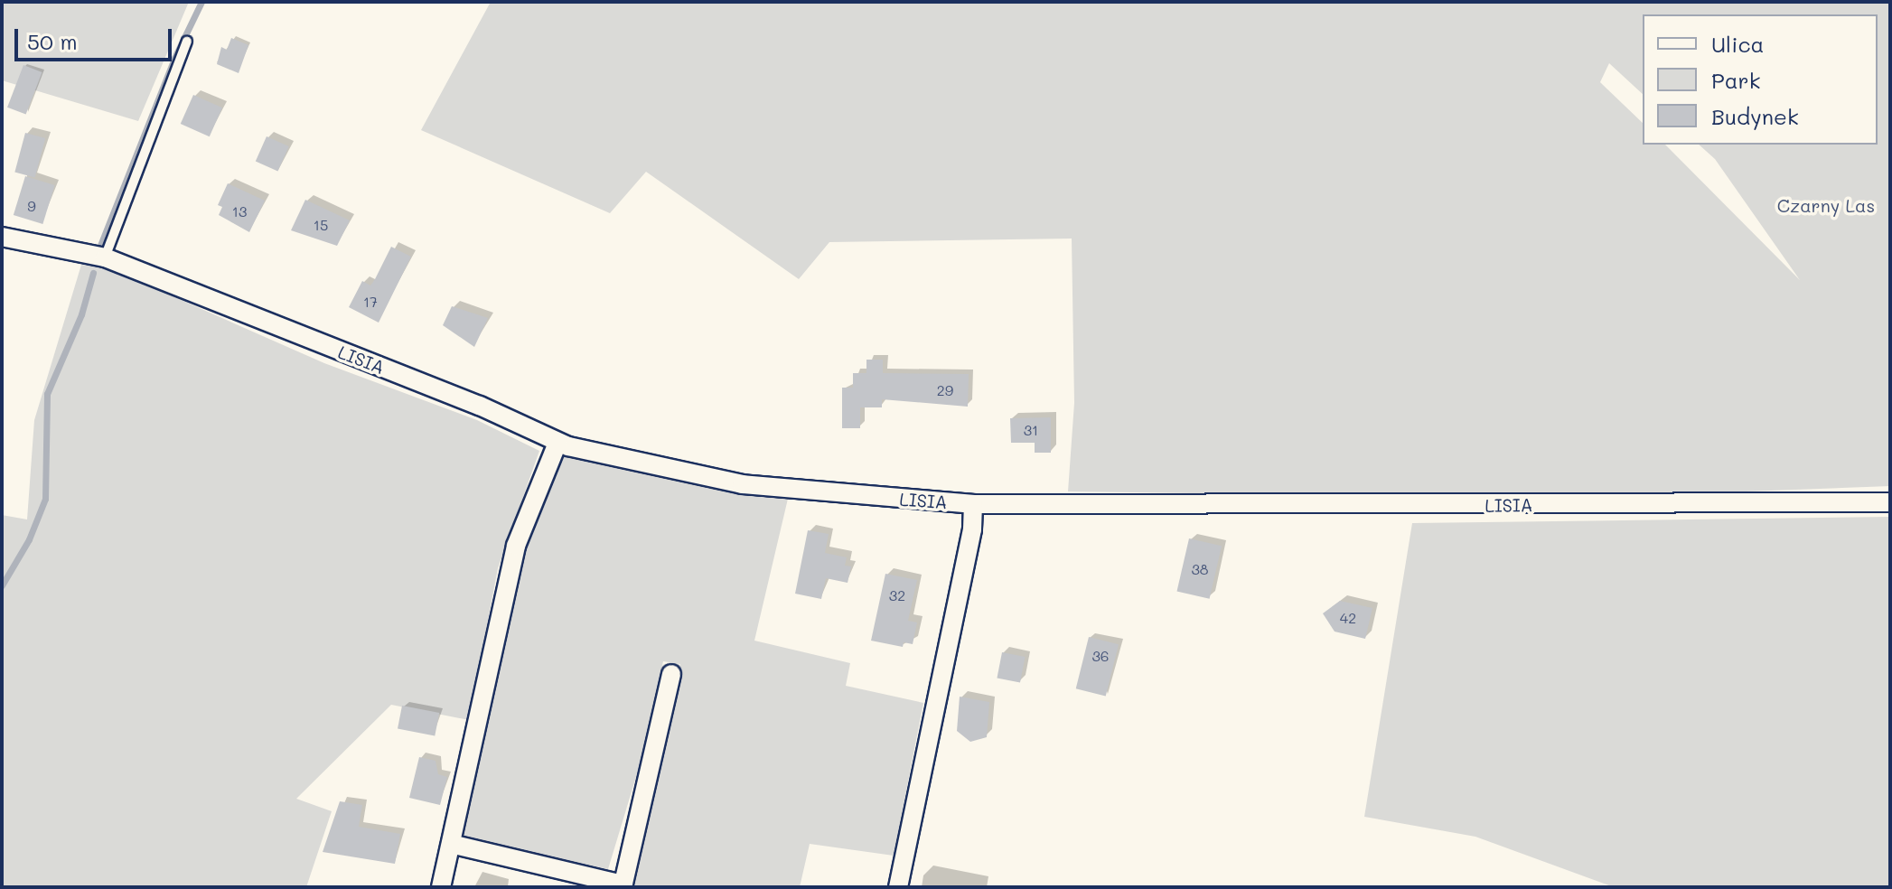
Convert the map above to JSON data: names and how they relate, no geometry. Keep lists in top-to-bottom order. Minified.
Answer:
{"streets":{"street":["LISIA"]},"parks":["Czarny Las"],"house_numbers":["9","13","15","17","29","31","38","32","42","36"],"legend":["Ulica","Park","Budynek"],"scale_bar":"50 m"}
